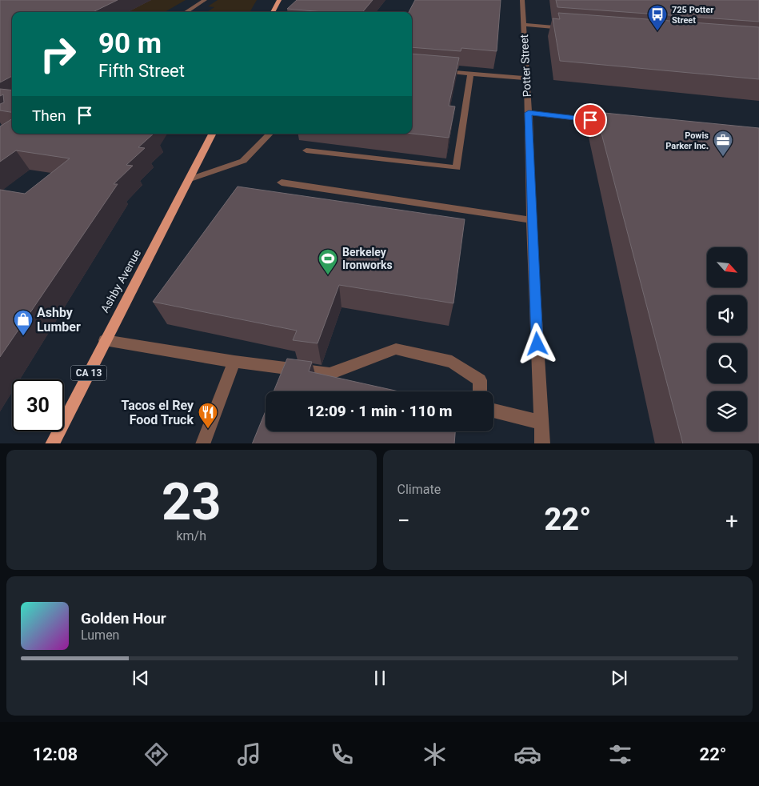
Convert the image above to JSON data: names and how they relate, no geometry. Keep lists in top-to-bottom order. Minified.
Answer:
{"streets":{"main road":["Ashby Avenue","CA 13"],"street":["Potter Street"]},"places":{"bus stop":["725 Potter Street"],"office":["Powis Parker Inc."],"sports":["Berkeley Ironworks"],"shop":["Ashby Lumber"],"restaurant":["Tacos el Rey Food Truck"]},"north":"bottom right","page":{"turn":["90 m","Fifth Street"],"then":"Then","limit":"30","trip":"12:09 · 1 min · 110 m","tile":[["23","km/h"],"Climate"],"heat":["−","22°","+"],"song":["Golden Hour","Lumen"],"tabs":["12:08","22°"]}}
